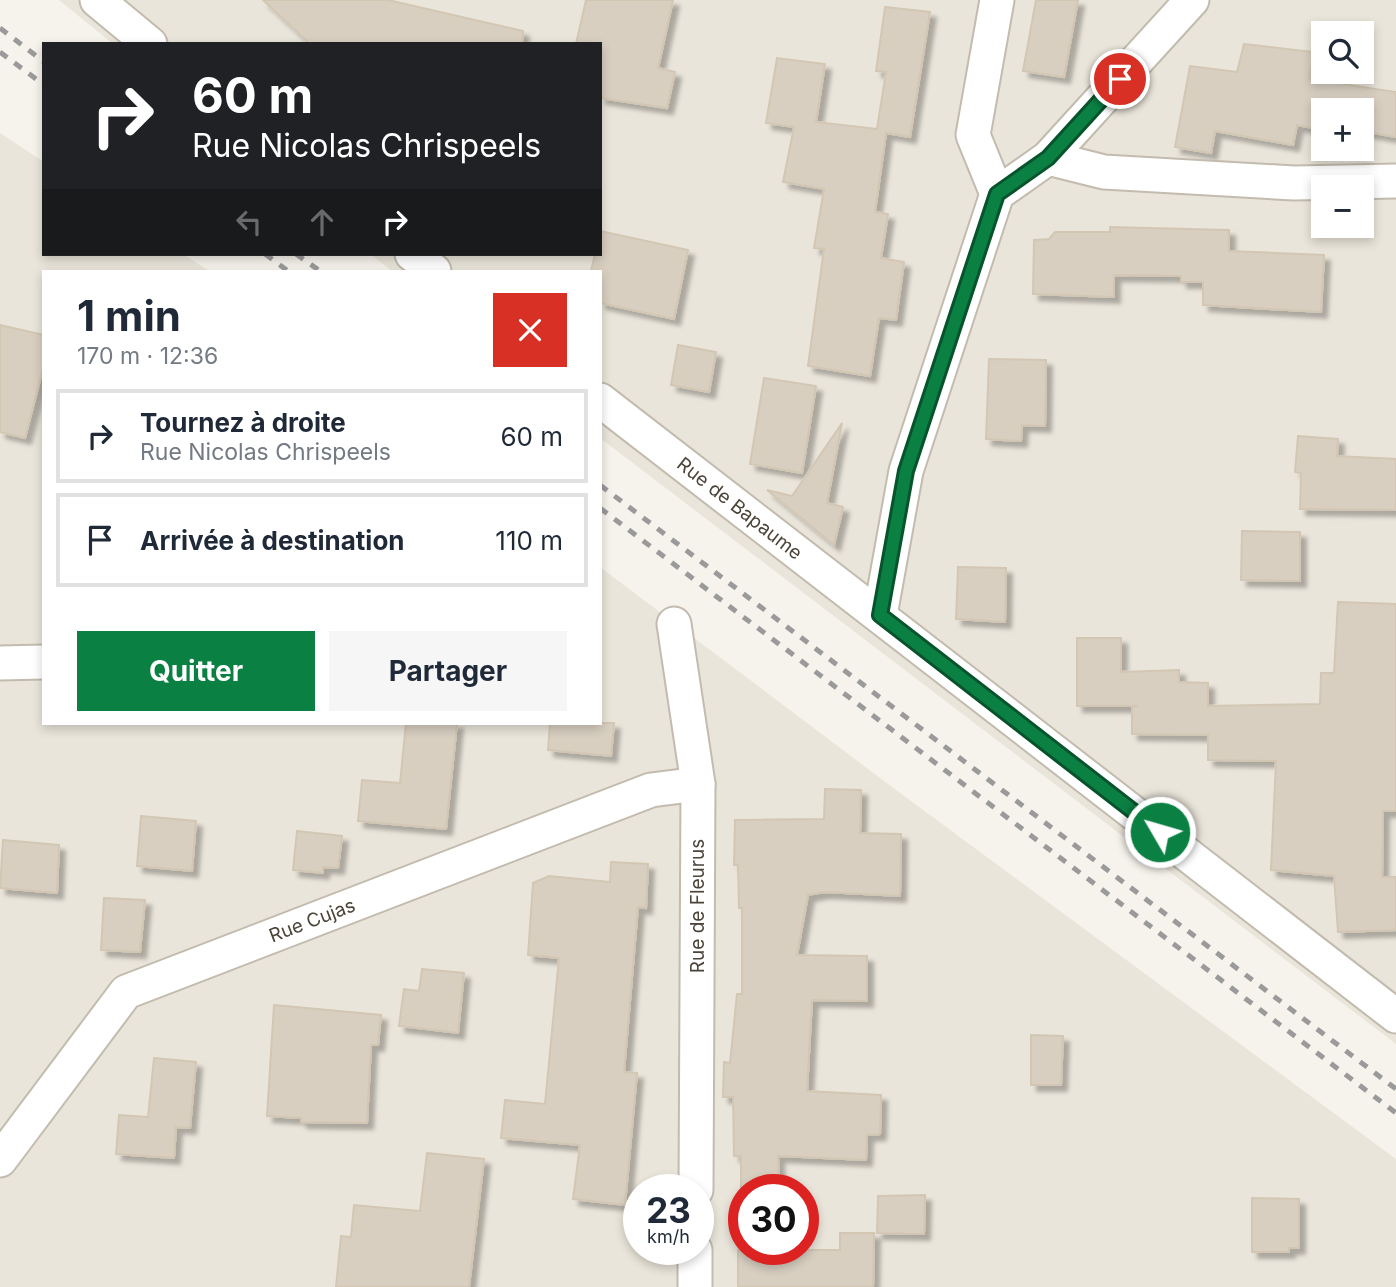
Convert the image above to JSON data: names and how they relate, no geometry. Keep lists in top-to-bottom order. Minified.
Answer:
{"streets":{"street":["Rue de Bapaume","Rue de Fleurus","Rue Cujas"]},"crossings":[["Rue de Fleurus","Rue Cujas"]],"page":{"map_buttons":["+","−"],"turn":["60 m","Rue Nicolas Chrispeels"],"heading":["1 min","170 m · 12:36"],"list":[{"name":"Tournez à droite","note":"Rue Nicolas Chrispeels","value":"60 m"},{"name":"Arrivée à destination","value":"110 m"}],"buttons":["Quitter","Partager"],"speed":"23 km/h","limit":"30"}}
